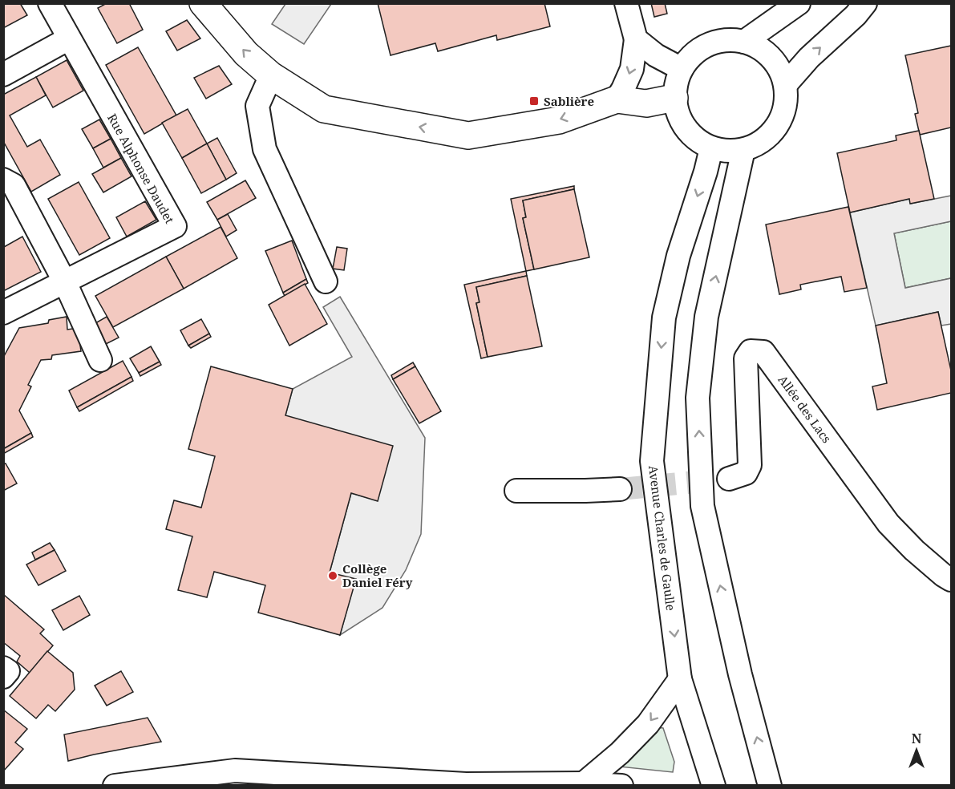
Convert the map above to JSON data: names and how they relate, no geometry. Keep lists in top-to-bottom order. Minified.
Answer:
{"streets":{"street":["Rue Alphonse Daudet","Allée des Lacs","Avenue Charles de Gaulle"]},"places":{"transit":["Sablière"],"other":["Collège Daniel Féry"]},"north":"top"}
